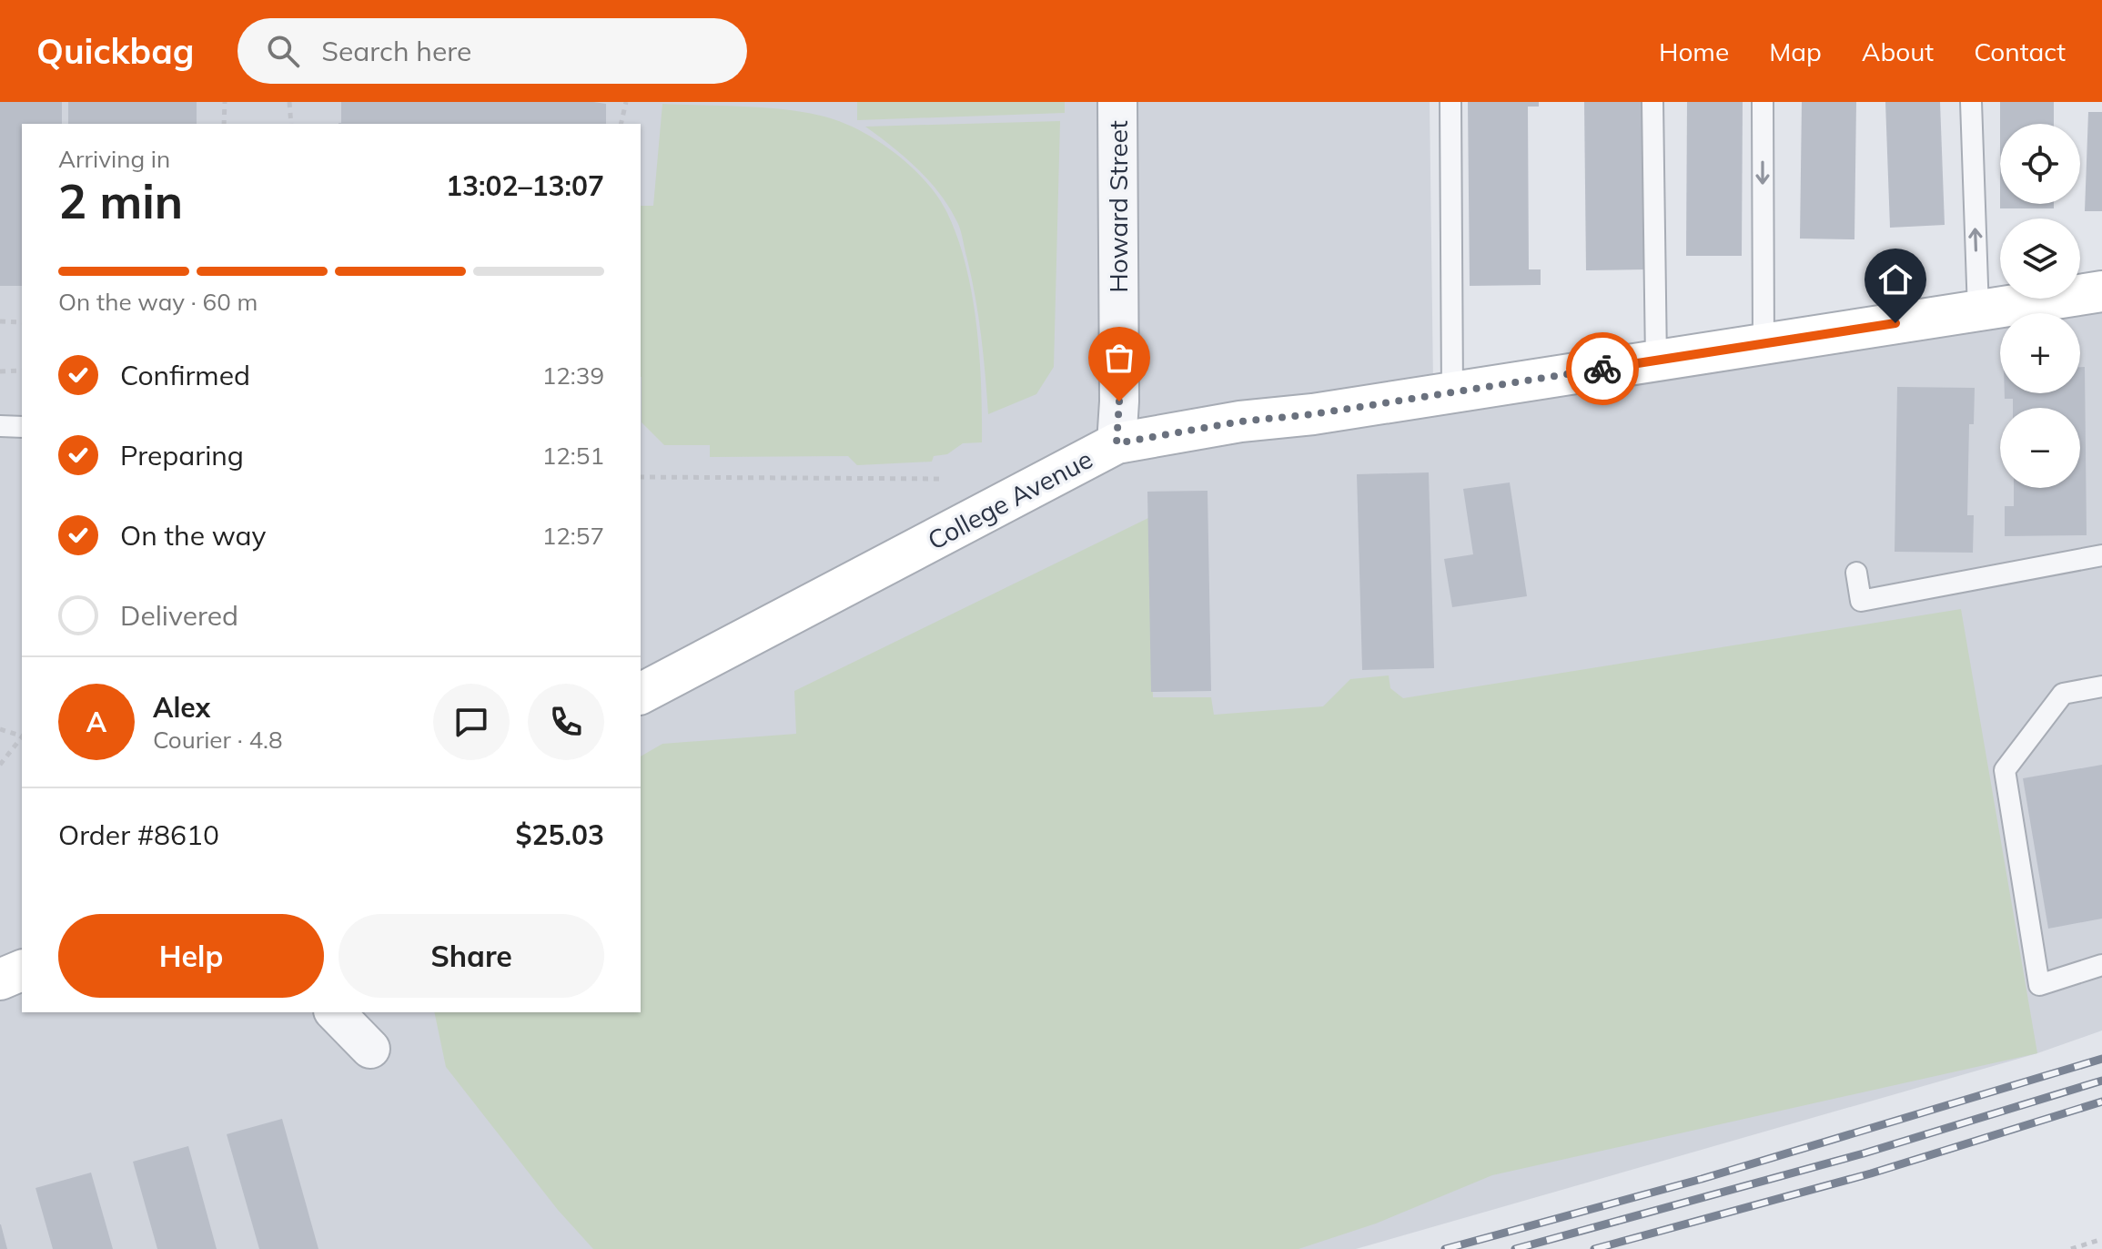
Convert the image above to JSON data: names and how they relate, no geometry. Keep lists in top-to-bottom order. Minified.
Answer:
{"streets":{"street":["Howard Street","College Avenue"]},"crossings":[["Howard Street","College Avenue"]],"page":{"header":"Quickbag","search":"Search here","nav":["Home","Map","About","Contact"],"map_buttons":["+","−"],"heading":["2 min","Arriving in","13:02–13:07"],"panel":["Alex","Courier · 4.8","Order #8610","$25.03"],"bar":"On the way · 60 m","list":[["Confirmed","12:39"],["Preparing","12:51"],["On the way","12:57"],"Delivered"],"round":"A","buttons":["Help","Share"]}}
